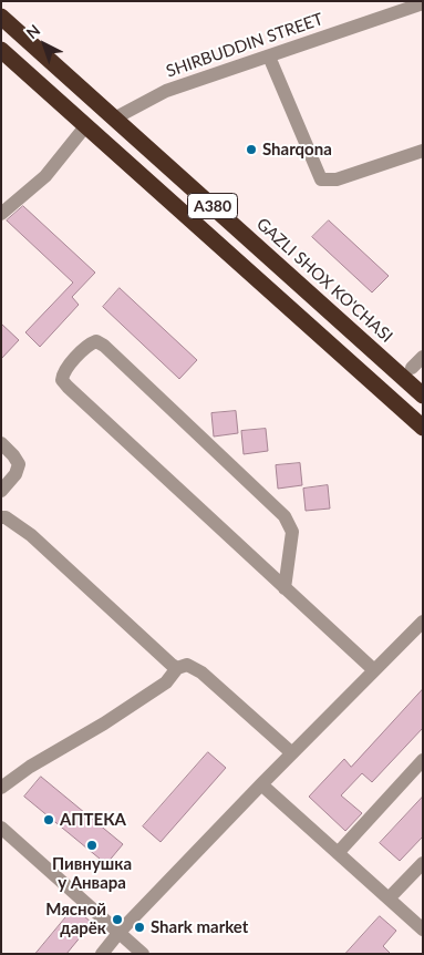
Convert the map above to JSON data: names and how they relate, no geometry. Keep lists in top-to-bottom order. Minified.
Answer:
{"streets":{"highway":["A380","GAZLI SHOX KO'CHASI"],"street":["SHIRBUDDIN STREET"]},"crossings":[["SHIRBUDDIN STREET","GAZLI SHOX KO'CHASI"]],"places":["Sharqona","АПТЕКА","Пивнушка у Анвара","Мясной дарёк","Shark market"],"north":"top left"}
